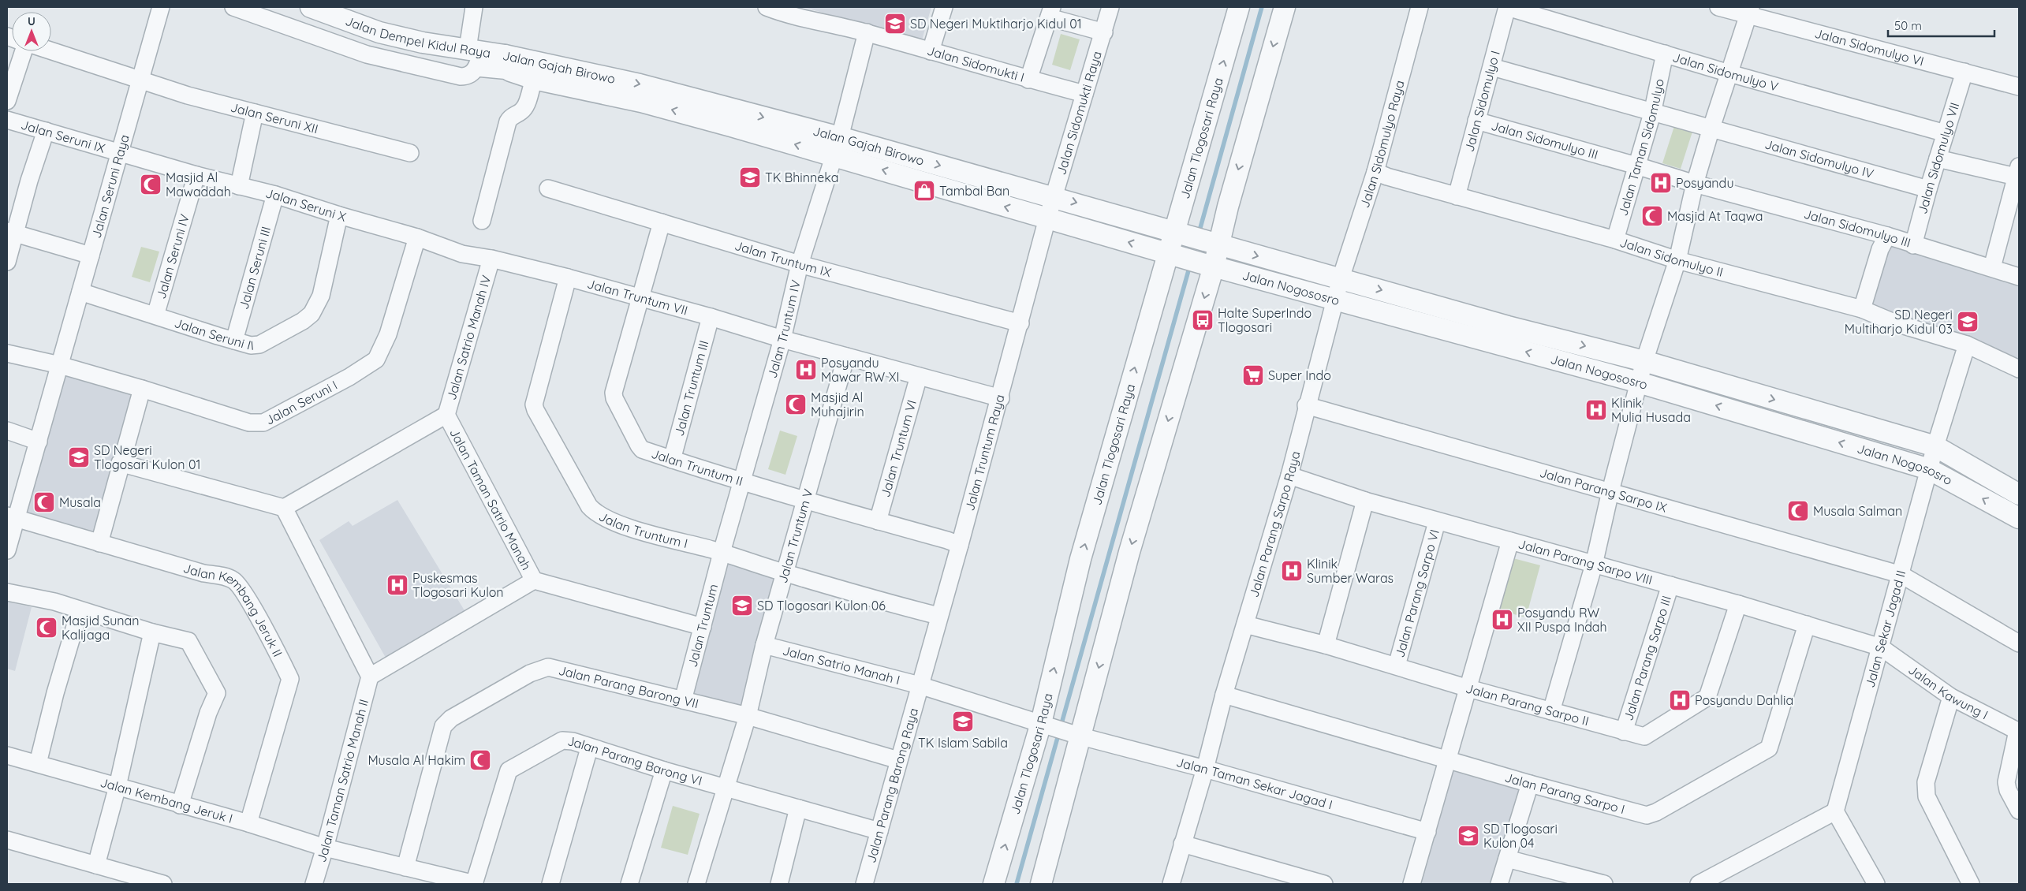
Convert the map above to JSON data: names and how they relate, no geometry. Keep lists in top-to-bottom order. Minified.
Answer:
{"streets":{"street":["Jalan Dempel Kidul Raya","Jalan Sidomulyo VI","Jalan Sidomukti I","Jalan Gajah Birowo","Jalan Sidomulyo V","Jalan Sidomulyo I","Jalan Sidomukti Raya","Jalan Seruni XII","Jalan Seruni IX","Jalan Tlogosari Raya","Jalan Sidomulyo III","Jalan Sidomulyo Raya","Jalan Taman Sidomulyo","Jalan Sidomulyo IV","Jalan Sidomulyo VII","Jalan Seruni Raya","Jalan Seruni X","Jalan Sidomulyo II","Jalan Seruni IV","Jalan Truntum IX","Jalan Seruni III","Jalan Nogososro","Jalan Truntum VII","Jalan Truntum IV","Jalan Seruni II","Jalan Satrio Manah IV","Jalan Truntum III","Jalan Seruni I","Jalan Truntum VI","Jalan Truntum Raya","Jalan Truntum II","Jalan Parang Sarpo IX","Jalan Taman Satrio Manah","Jalan Parang Sarpo Raya","Jalan Truntum I","Jalan Truntum V","Jalan Parang Sarpo VIII","Jalan Parang Sarpo VI","Jalan Kembang Jeruk II","Jalan Truntum","Jalan Sekar Jagad II","Jalan Parang Sarpo III","Jalan Satrio Manah I","Jalan Parang Barong VII","Jalan Kawung I","Jalan Parang Sarpo II","Jalan Parang Barong VI","Jalan Taman Satrio Manah II","Jalan Taman Sekar Jagad I","Jalan Parang Barong Raya","Jalan Parang Sarpo I","Jalan Kembang Jeruk I"]},"crossings":[["Jalan Dempel Kidul Raya","Jalan Gajah Birowo"],["Jalan Sidomulyo VI","Jalan Sidomulyo VII"],["Jalan Sidomukti I","Jalan Sidomukti Raya"],["Jalan Gajah Birowo","Jalan Sidomukti Raya"],["Jalan Gajah Birowo","Jalan Tlogosari Raya"],["Jalan Gajah Birowo","Jalan Nogososro"],["Jalan Gajah Birowo","Jalan Truntum IV"],["Jalan Gajah Birowo","Jalan Truntum Raya"],["Jalan Sidomulyo V","Jalan Sidomulyo I"],["Jalan Sidomulyo V","Jalan Taman Sidomulyo"],["Jalan Sidomulyo V","Jalan Sidomulyo VII"],["Jalan Sidomulyo I","Jalan Sidomulyo III"],["Jalan Sidomulyo I","Jalan Sidomulyo II"],["Jalan Sidomukti Raya","Jalan Truntum Raya"],["Jalan Seruni XII","Jalan Seruni Raya"],["Jalan Seruni IX","Jalan Seruni Raya"],["Jalan Seruni IX","Jalan Seruni X"],["Jalan Tlogosari Raya","Jalan Nogososro"],["Jalan Tlogosari Raya","Jalan Satrio Manah I"],["Jalan Tlogosari Raya","Jalan Taman Sekar Jagad I"],["Jalan Sidomulyo III","Jalan Taman Sidomulyo"],["Jalan Sidomulyo III","Jalan Sidomulyo VII"],["Jalan Sidomulyo Raya","Jalan Sidomulyo II"],["Jalan Sidomulyo Raya","Jalan Nogososro"],["Jalan Sidomulyo Raya","Jalan Parang Sarpo Raya"],["Jalan Taman Sidomulyo","Jalan Sidomulyo IV"],["Jalan Taman Sidomulyo","Jalan Sidomulyo II"],["Jalan Sidomulyo IV","Jalan Sidomulyo VII"],["Jalan Seruni Raya","Jalan Seruni X"],["Jalan Seruni Raya","Jalan Seruni II"],["Jalan Seruni Raya","Jalan Seruni I"],["Jalan Seruni Raya","Jalan Kembang Jeruk II"],["Jalan Seruni X","Jalan Seruni IV"],["Jalan Seruni X","Jalan Seruni III"],["Jalan Seruni X","Jalan Truntum VII"],["Jalan Seruni X","Jalan Seruni II"],["Jalan Seruni X","Jalan Satrio Manah IV"],["Jalan Seruni X","Jalan Seruni I"],["Jalan Sidomulyo II","Jalan Sekar Jagad II"],["Jalan Seruni IV","Jalan Seruni II"],["Jalan Truntum IX","Jalan Truntum IV"],["Jalan Truntum IX","Jalan Truntum Raya"],["Jalan Truntum IX","Jalan Truntum II"],["Jalan Seruni III","Jalan Seruni II"],["Jalan Nogososro","Jalan Parang Sarpo Raya"],["Jalan Nogososro","Jalan Sekar Jagad II"],["Jalan Truntum VII","Jalan Truntum IV"],["Jalan Truntum VII","Jalan Satrio Manah IV"],["Jalan Truntum VII","Jalan Truntum III"],["Jalan Truntum VII","Jalan Truntum VI"],["Jalan Truntum VII","Jalan Truntum Raya"],["Jalan Truntum VII","Jalan Truntum II"],["Jalan Truntum VII","Jalan Truntum I"],["Jalan Truntum VII","Jalan Truntum V"],["Jalan Truntum IV","Jalan Truntum II"],["Jalan Truntum IV","Jalan Truntum I"],["Jalan Truntum IV","Jalan Truntum"],["Jalan Satrio Manah IV","Jalan Taman Satrio Manah"],["Jalan Truntum III","Jalan Truntum II"],["Jalan Truntum VI","Jalan Truntum II"],["Jalan Truntum Raya","Jalan Truntum II"],["Jalan Truntum Raya","Jalan Truntum I"],["Jalan Truntum Raya","Jalan Satrio Manah I"],["Jalan Truntum Raya","Jalan Parang Barong Raya"],["Jalan Truntum II","Jalan Truntum V"],["Jalan Parang Sarpo IX","Jalan Parang Sarpo Raya"],["Jalan Parang Sarpo IX","Jalan Sekar Jagad II"],["Jalan Taman Satrio Manah","Jalan Taman Satrio Manah II"],["Jalan Parang Sarpo Raya","Jalan Parang Sarpo VIII"],["Jalan Parang Sarpo Raya","Jalan Parang Sarpo II"],["Jalan Parang Sarpo Raya","Jalan Taman Sekar Jagad I"],["Jalan Parang Sarpo Raya","Jalan Parang Sarpo I"],["Jalan Truntum I","Jalan Truntum V"],["Jalan Truntum I","Jalan Truntum"],["Jalan Truntum V","Jalan Satrio Manah I"],["Jalan Truntum V","Jalan Parang Barong VII"],["Jalan Truntum V","Jalan Parang Barong VI"],["Jalan Parang Sarpo VIII","Jalan Parang Sarpo VI"],["Jalan Parang Sarpo VIII","Jalan Sekar Jagad II"],["Jalan Parang Sarpo VIII","Jalan Parang Sarpo III"],["Jalan Parang Sarpo VIII","Jalan Kawung I"],["Jalan Parang Sarpo VIII","Jalan Parang Sarpo II"],["Jalan Parang Sarpo VIII","Jalan Parang Sarpo I"],["Jalan Parang Sarpo VI","Jalan Parang Sarpo II"],["Jalan Kembang Jeruk II","Jalan Kembang Jeruk I"],["Jalan Truntum","Jalan Parang Barong VII"],["Jalan Sekar Jagad II","Jalan Kawung I"],["Jalan Parang Sarpo III","Jalan Parang Sarpo II"],["Jalan Satrio Manah I","Jalan Taman Sekar Jagad I"],["Jalan Satrio Manah I","Jalan Parang Barong Raya"],["Jalan Parang Barong VII","Jalan Parang Barong Raya"],["Jalan Parang Barong VII","Jalan Kembang Jeruk I"],["Jalan Parang Barong VI","Jalan Parang Barong Raya"],["Jalan Parang Barong VI","Jalan Kembang Jeruk I"],["Jalan Taman Satrio Manah II","Jalan Kembang Jeruk I"]],"places":{"school or university":["SD Negeri Muktiharjo Kidul 01","TK Bhinneka","SD Negeri Multiharjo Kidul 03","SD Negeri Tlogosari Kulon 01","SD Tlogosari Kulon 06","TK Islam Sabila","SD Tlogosari Kulon 04"],"hospital":["Posyandu","Posyandu Mawar RW XI","Klinik Mulia Husada","Klinik Sumber Waras","Puskesmas Tlogosari Kulon","Posyandu RW XII Puspa Indah","Posyandu Dahlia"],"mosque":["Masjid Al Mawaddah","Masjid At Taqwa","Masjid Al Muhajirin","Musala","Musala Salman","Masjid Sunan Kalijaga","Musala Al Hakim"],"shop":["Tambal Ban"],"bus stop":["Halte SuperIndo Tlogosari"],"supermarket":["Super Indo"]},"scale_bar":"50 m","north":"top"}
